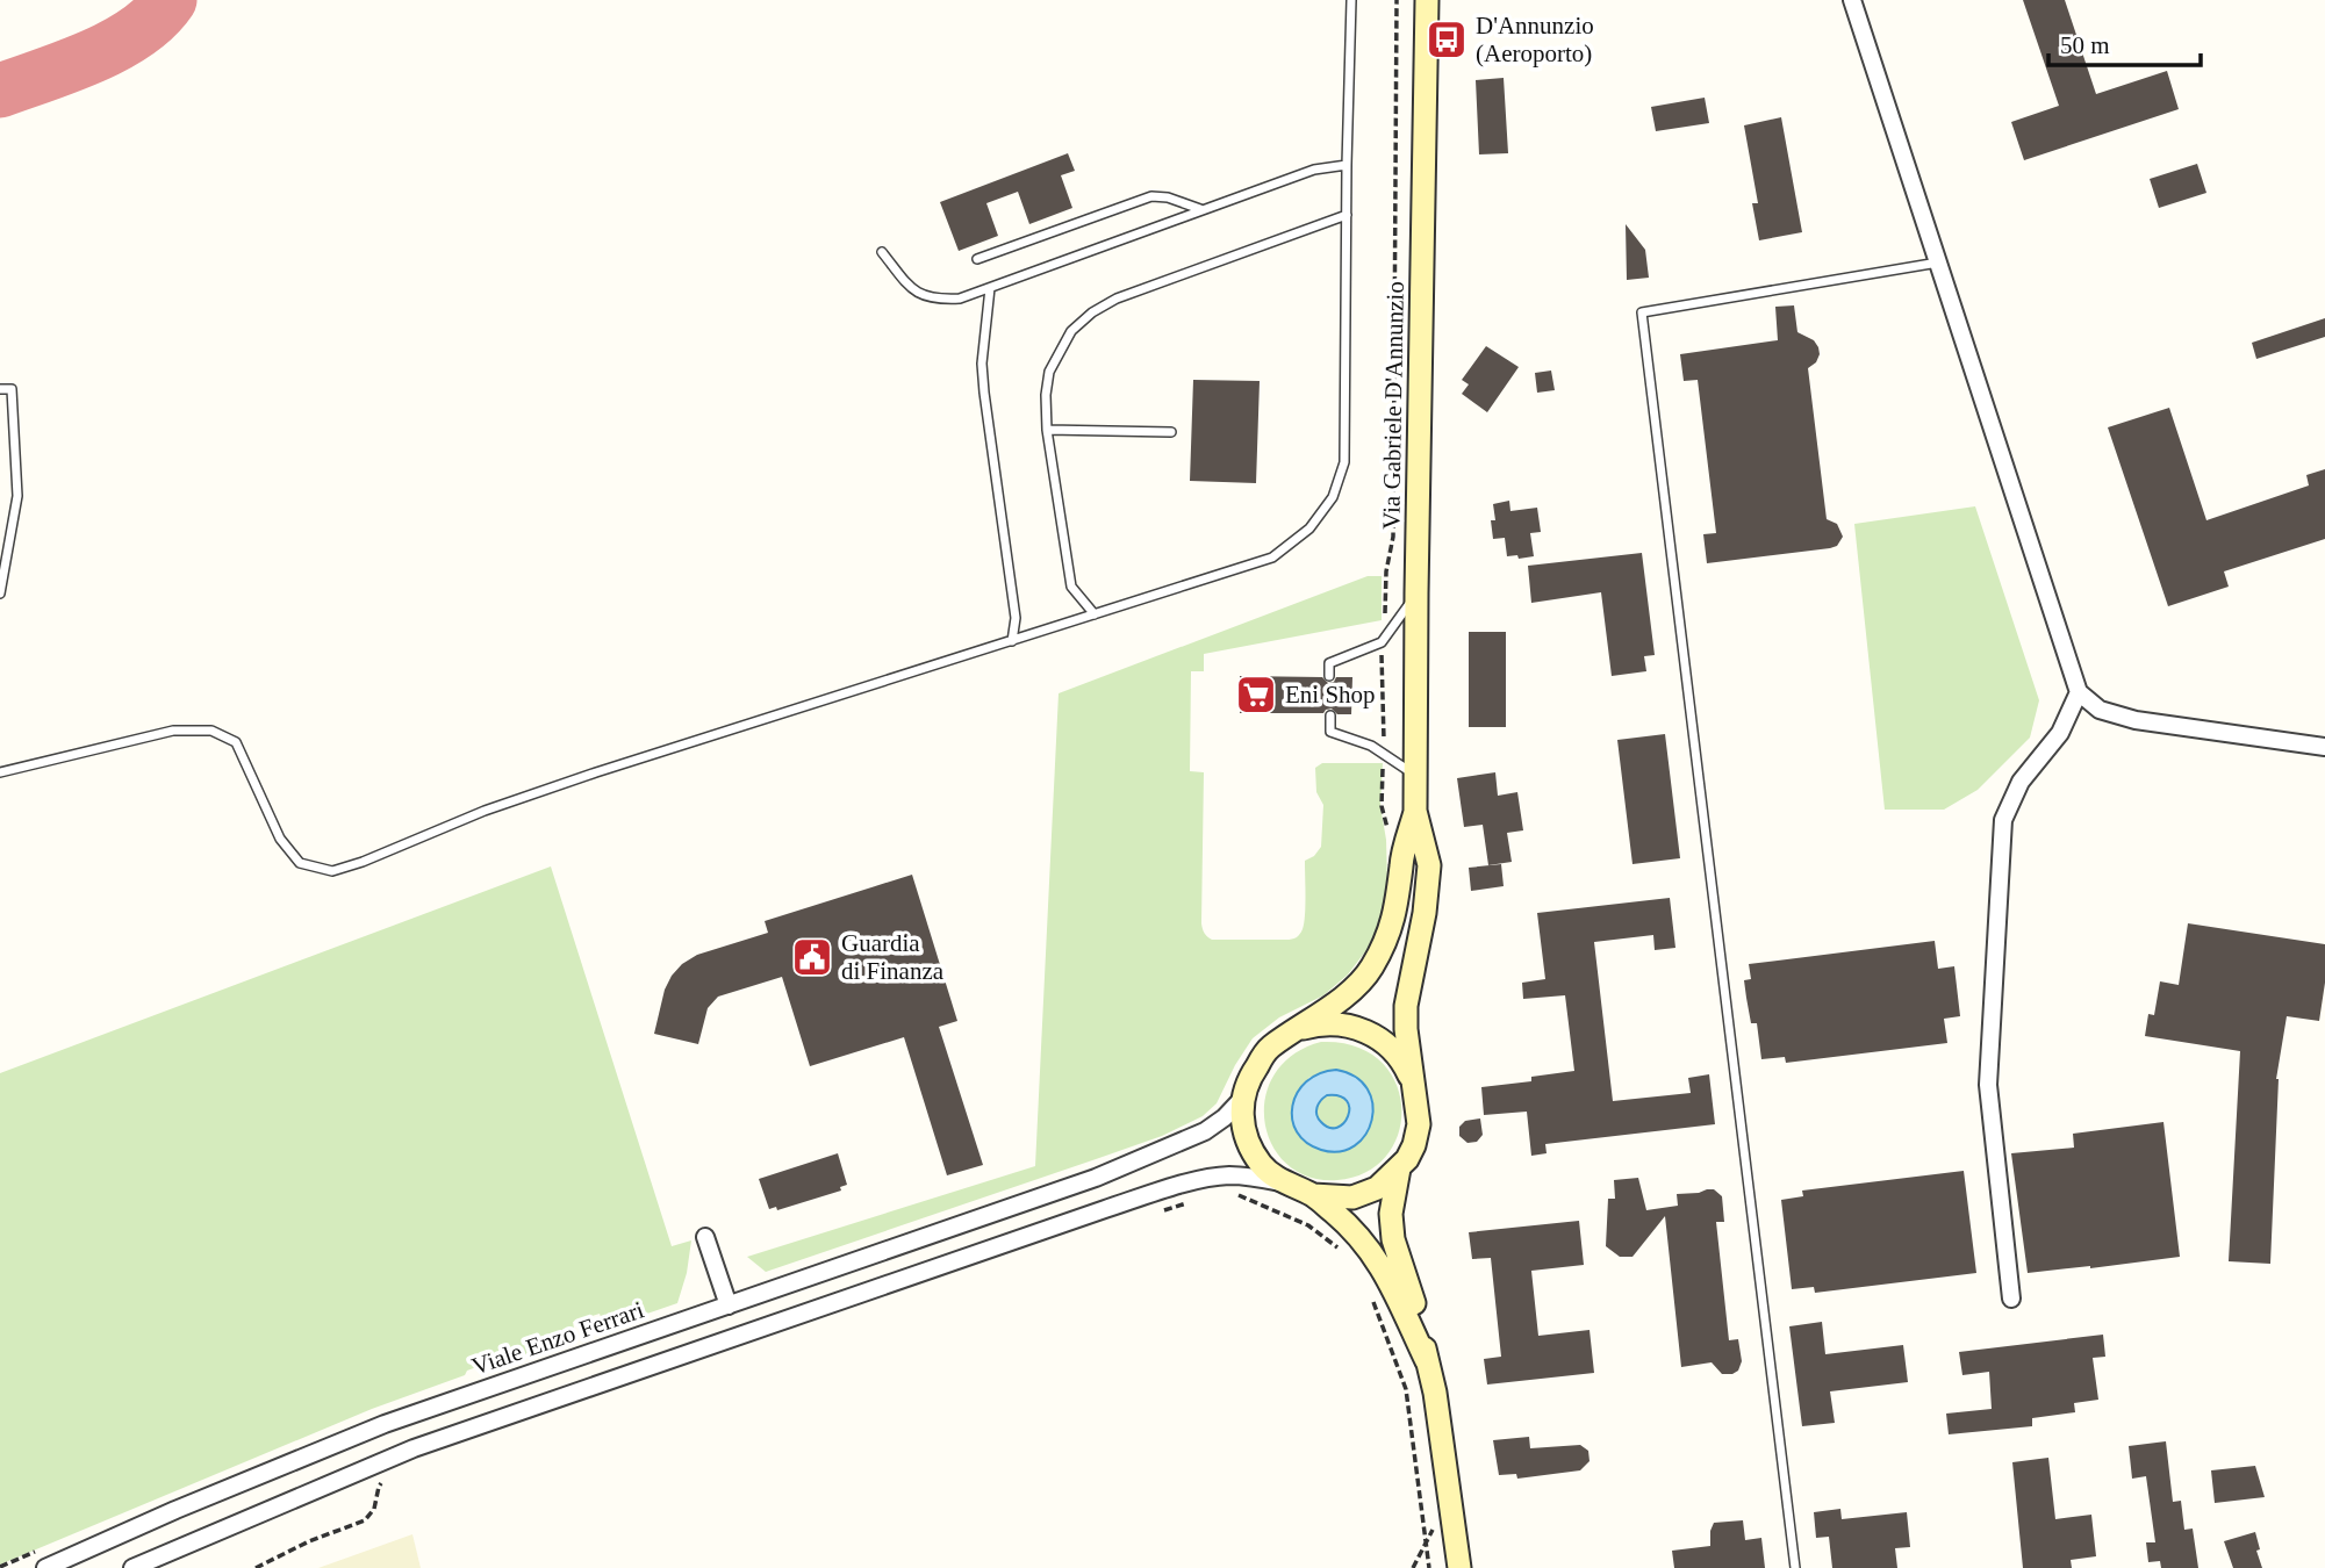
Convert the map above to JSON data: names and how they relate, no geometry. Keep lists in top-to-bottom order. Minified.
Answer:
{"streets":{"main road":["Via Gabriele D'Annunzio"],"street":["Viale Enzo Ferrari"]},"places":{"bus stop":["D'Annunzio (Aeroporto)"],"supermarket":["Eni Shop"],"public building":["Guardia di Finanza"]},"scale_bar":"50 m"}
